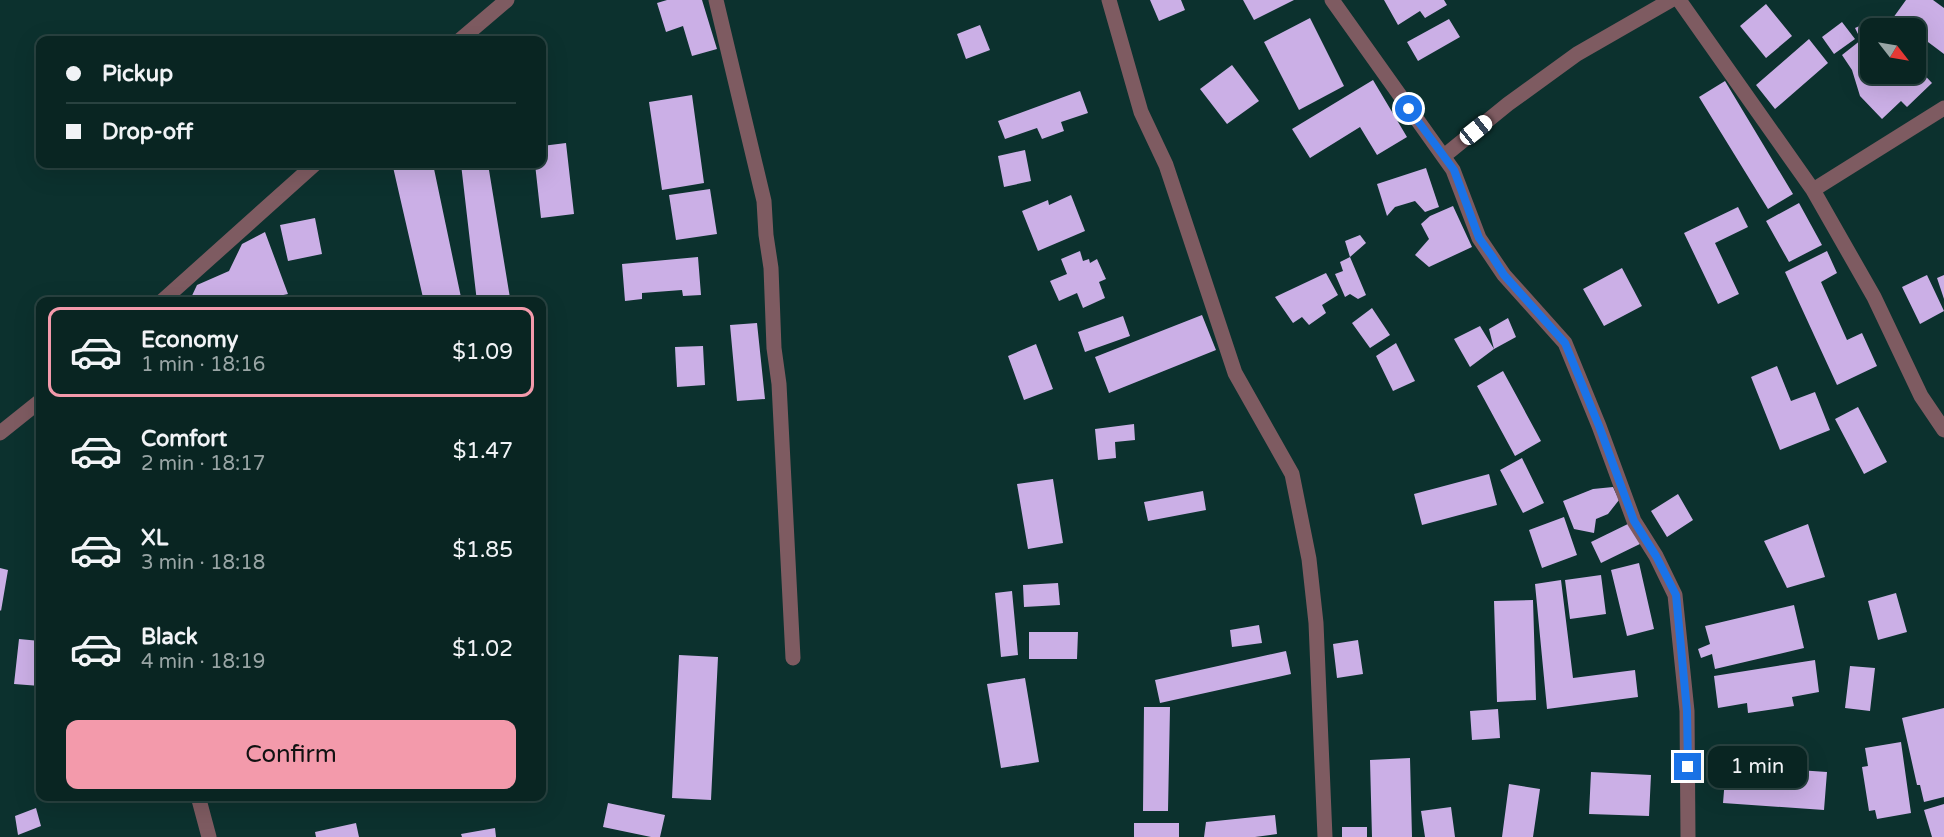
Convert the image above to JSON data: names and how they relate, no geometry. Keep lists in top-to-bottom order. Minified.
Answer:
{"north":"bottom right","page":{"banner":["Pickup","Drop-off"],"list":[{"name":"Economy","note":"1 min · 18:16","value":"$1.09"},{"name":"Comfort","note":"2 min · 18:17","value":"$1.47"},{"name":"XL","note":"3 min · 18:18","value":"$1.85"},{"name":"Black","note":"4 min · 18:19","value":"$1.02"}],"buttons":"Confirm","bubble":"1 min"}}
